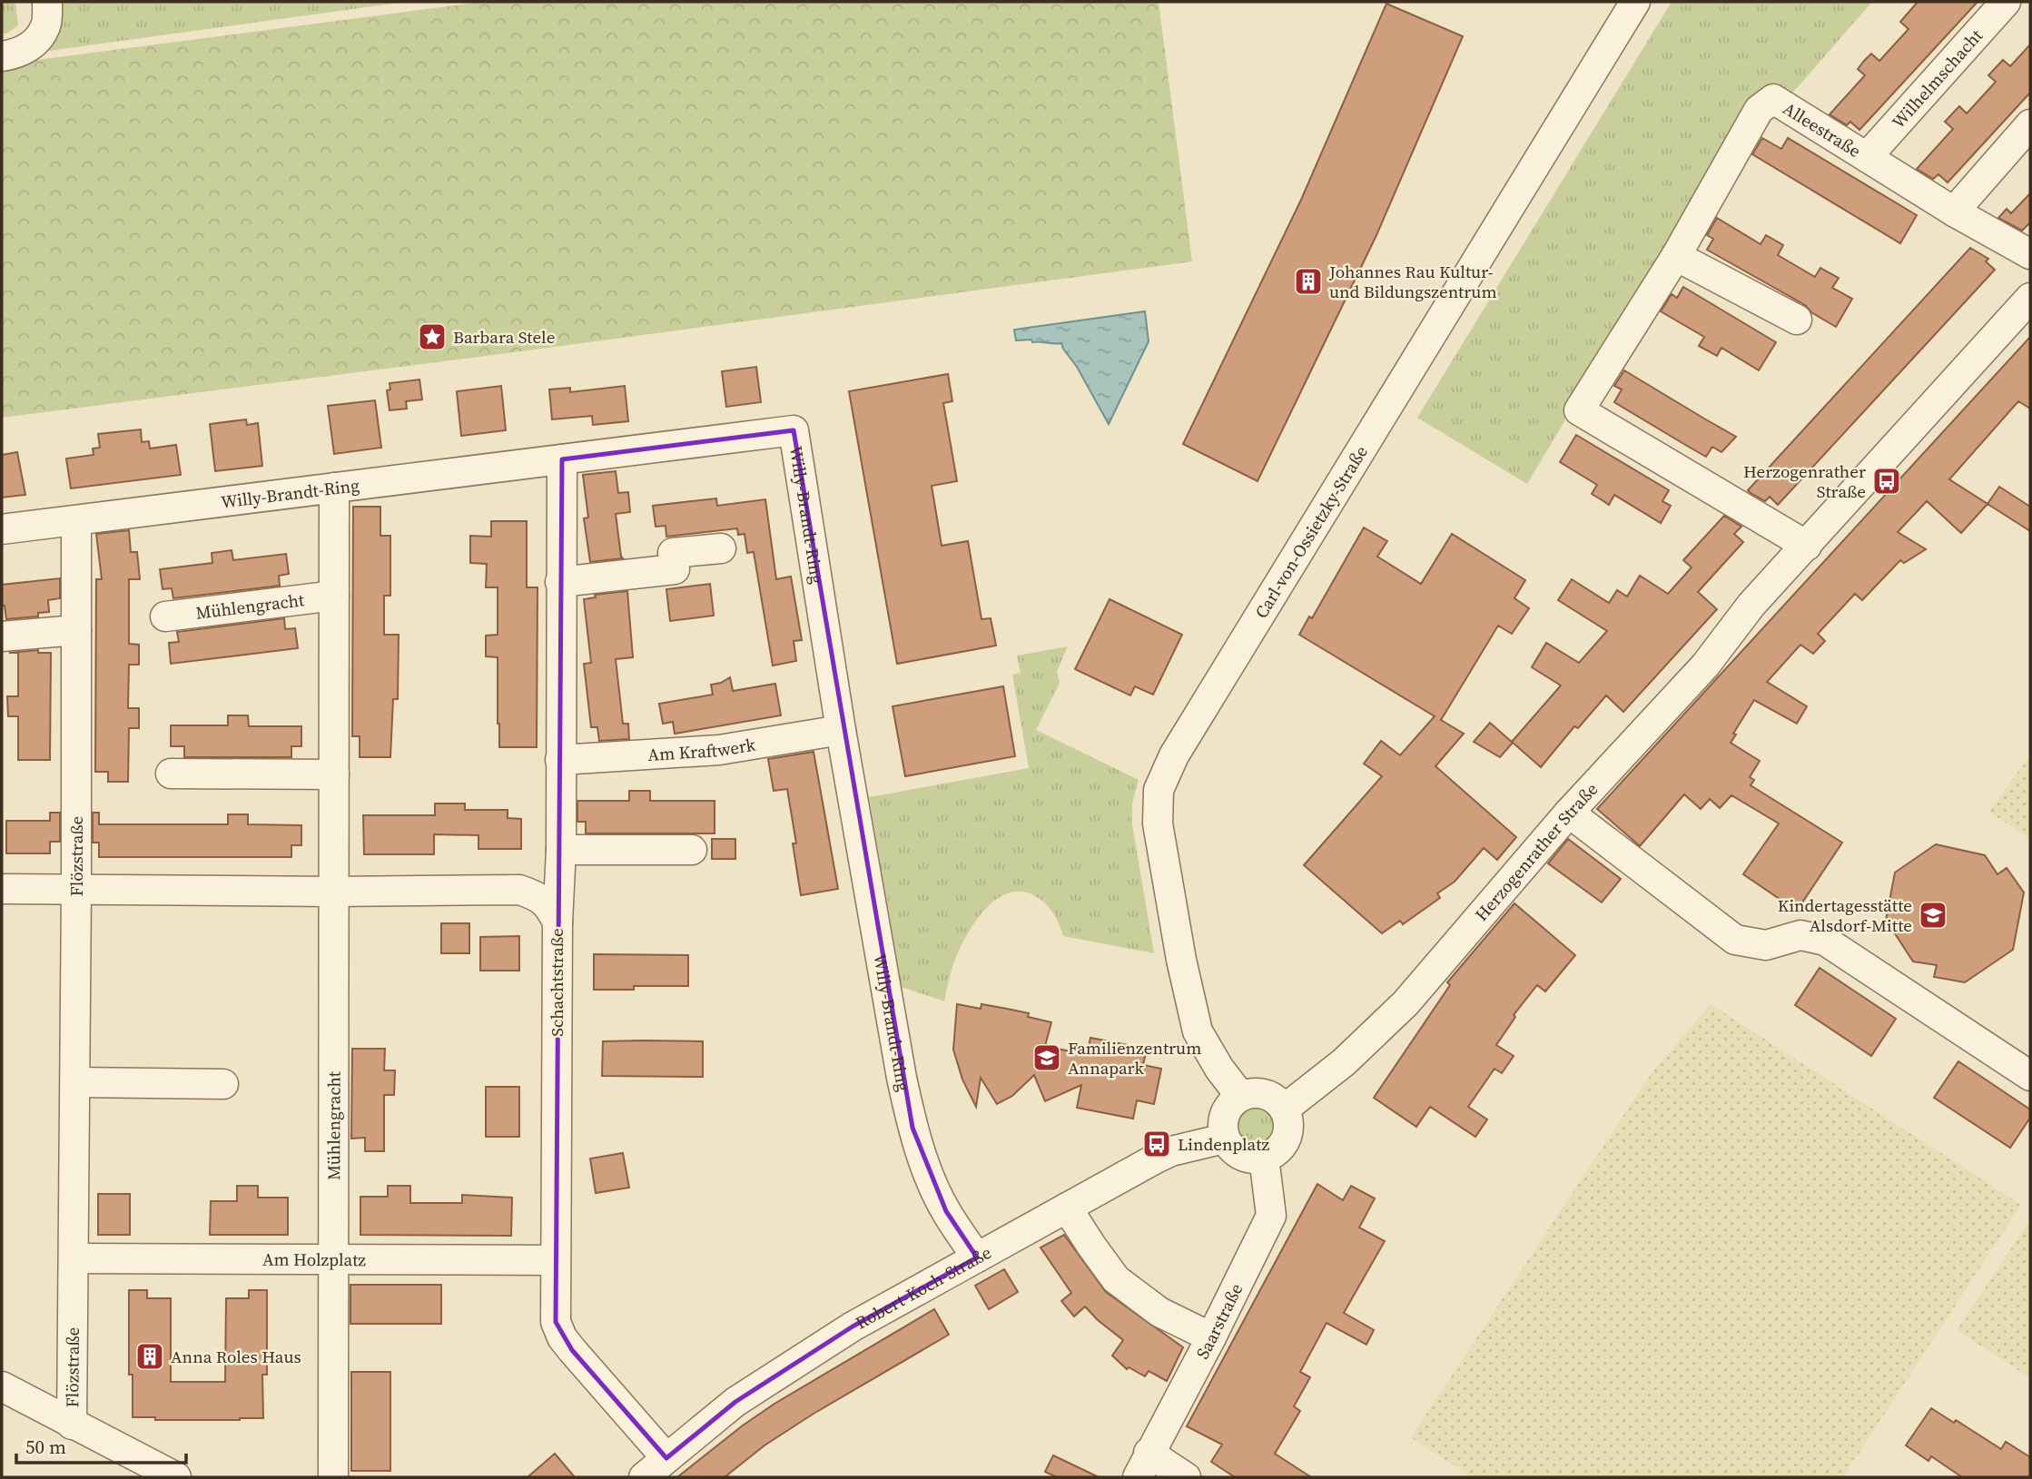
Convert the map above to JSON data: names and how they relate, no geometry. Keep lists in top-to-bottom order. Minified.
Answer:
{"streets":{"street":["Wilhelmschacht","Alleestraße","Willy-Brandt-Ring","Carl-von-Ossietzky-Straße","Mühlengracht","Am Kraftwerk","Herzogenrather Straße","Flözstraße","Schachtstraße","Am Holzplatz","Robert-Koch-Straße","Saarstraße"]},"crossings":[["Wilhelmschacht","Alleestraße"],["Alleestraße","Herzogenrather Straße"],["Willy-Brandt-Ring","Mühlengracht"],["Willy-Brandt-Ring","Am Kraftwerk"],["Willy-Brandt-Ring","Flözstraße"],["Willy-Brandt-Ring","Robert-Koch-Straße"],["Carl-von-Ossietzky-Straße","Herzogenrather Straße"],["Carl-von-Ossietzky-Straße","Robert-Koch-Straße"],["Carl-von-Ossietzky-Straße","Saarstraße"],["Mühlengracht","Schachtstraße"],["Mühlengracht","Am Holzplatz"],["Herzogenrather Straße","Robert-Koch-Straße"],["Herzogenrather Straße","Saarstraße"],["Flözstraße","Schachtstraße"],["Flözstraße","Am Holzplatz"],["Schachtstraße","Am Holzplatz"],["Schachtstraße","Robert-Koch-Straße"],["Robert-Koch-Straße","Saarstraße"]],"places":{"building":["Johannes Rau Kultur- und Bildungszentrum","Anna Roles Haus"],"place":["Barbara Stele"],"bus stop":["Herzogenrather Straße","Lindenplatz"],"school or university":["Kindertagesstätte Alsdorf-Mitte","Familienzentrum Annapark"]},"scale_bar":"50 m"}
